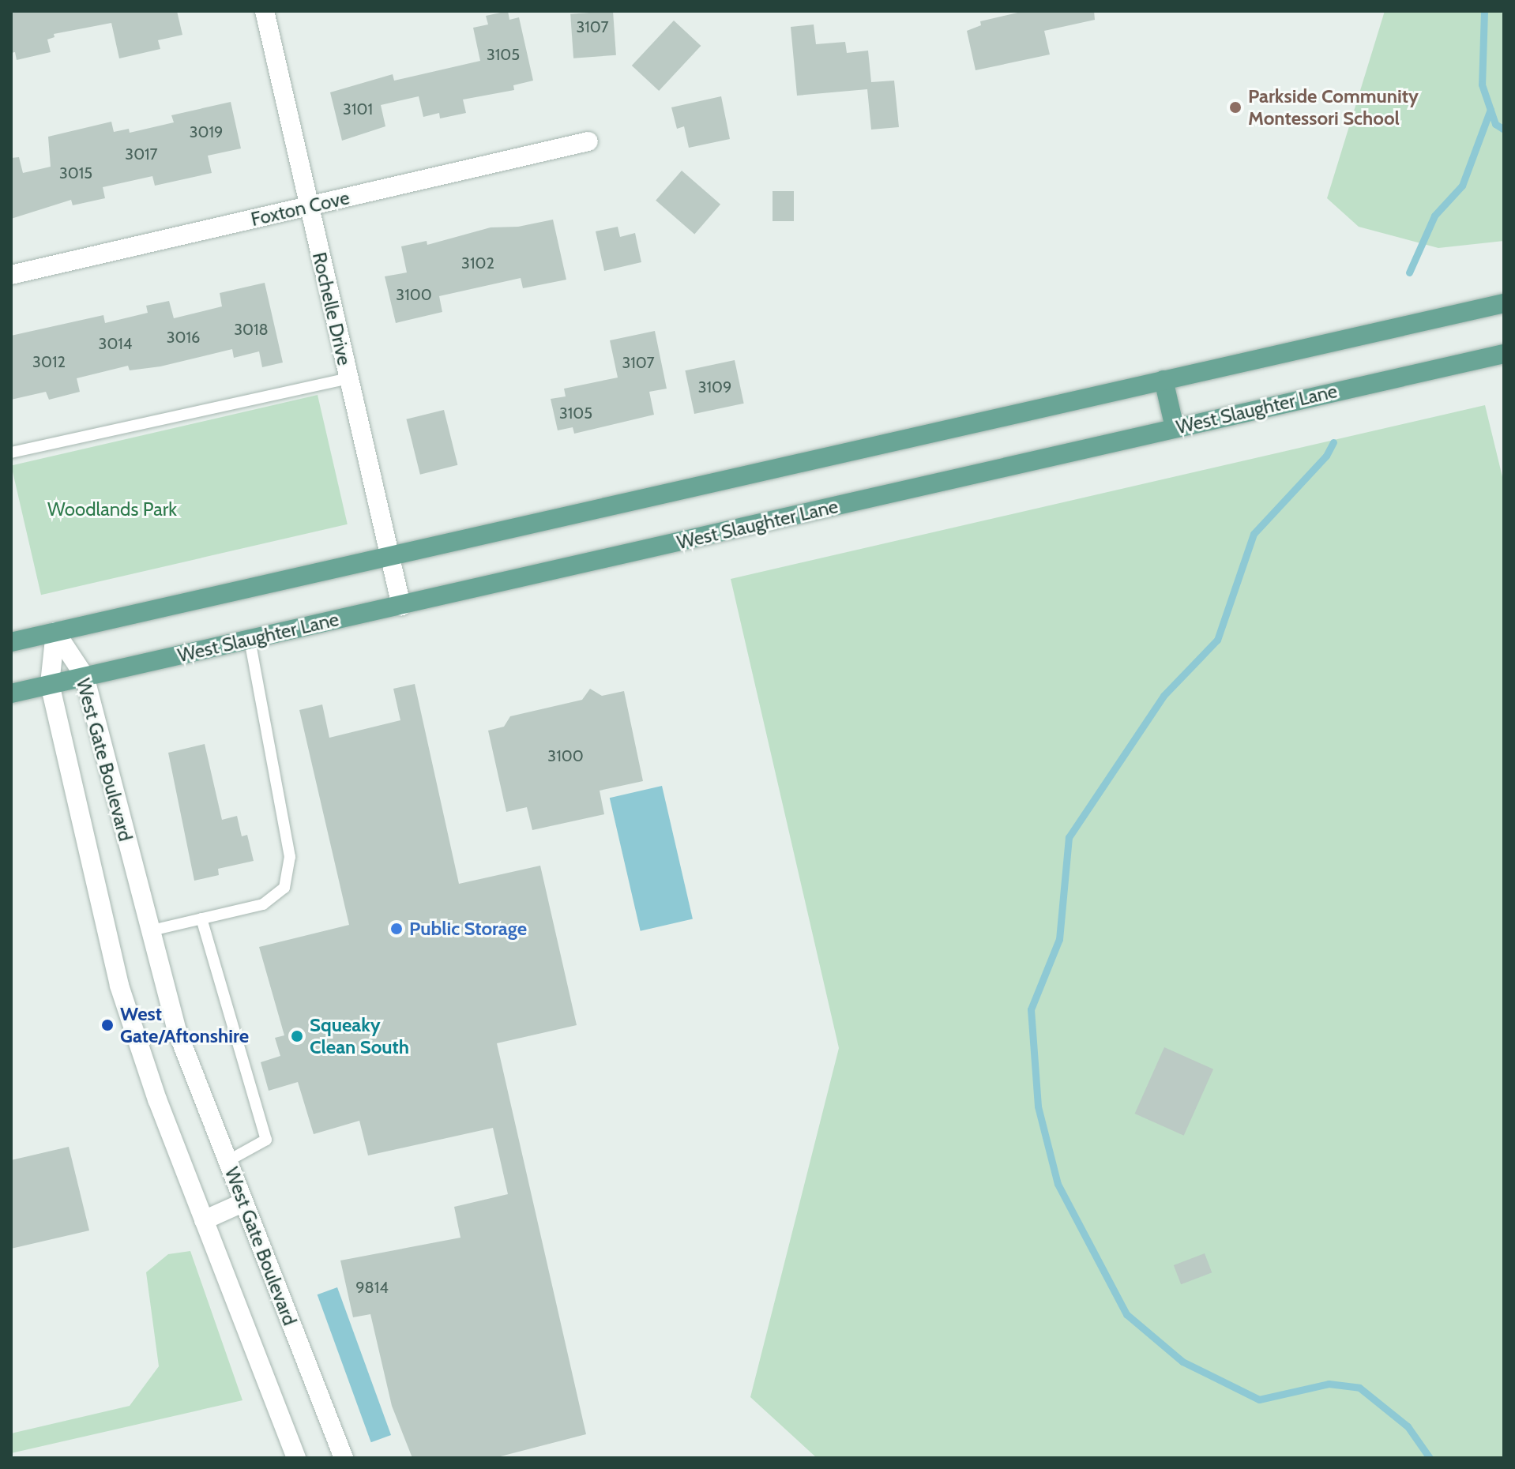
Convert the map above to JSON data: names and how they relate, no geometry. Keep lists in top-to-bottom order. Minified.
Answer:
{"streets":{"main road":["Foxton Cove","Rochelle Drive","West Slaughter Lane","West Gate Boulevard"]},"crossings":[["Foxton Cove","Rochelle Drive"],["Rochelle Drive","West Slaughter Lane"],["West Slaughter Lane","West Gate Boulevard"]],"parks":["Woodlands Park"],"places":["Parkside Community Montessori School","Public Storage","West Gate/Aftonshire","Squeaky Clean South"],"house_numbers":["3107","3105","3101","3019","3017","3015","3102","3100","3018","3016","3014","3012","3107","3109","3105","3100","9814"]}
